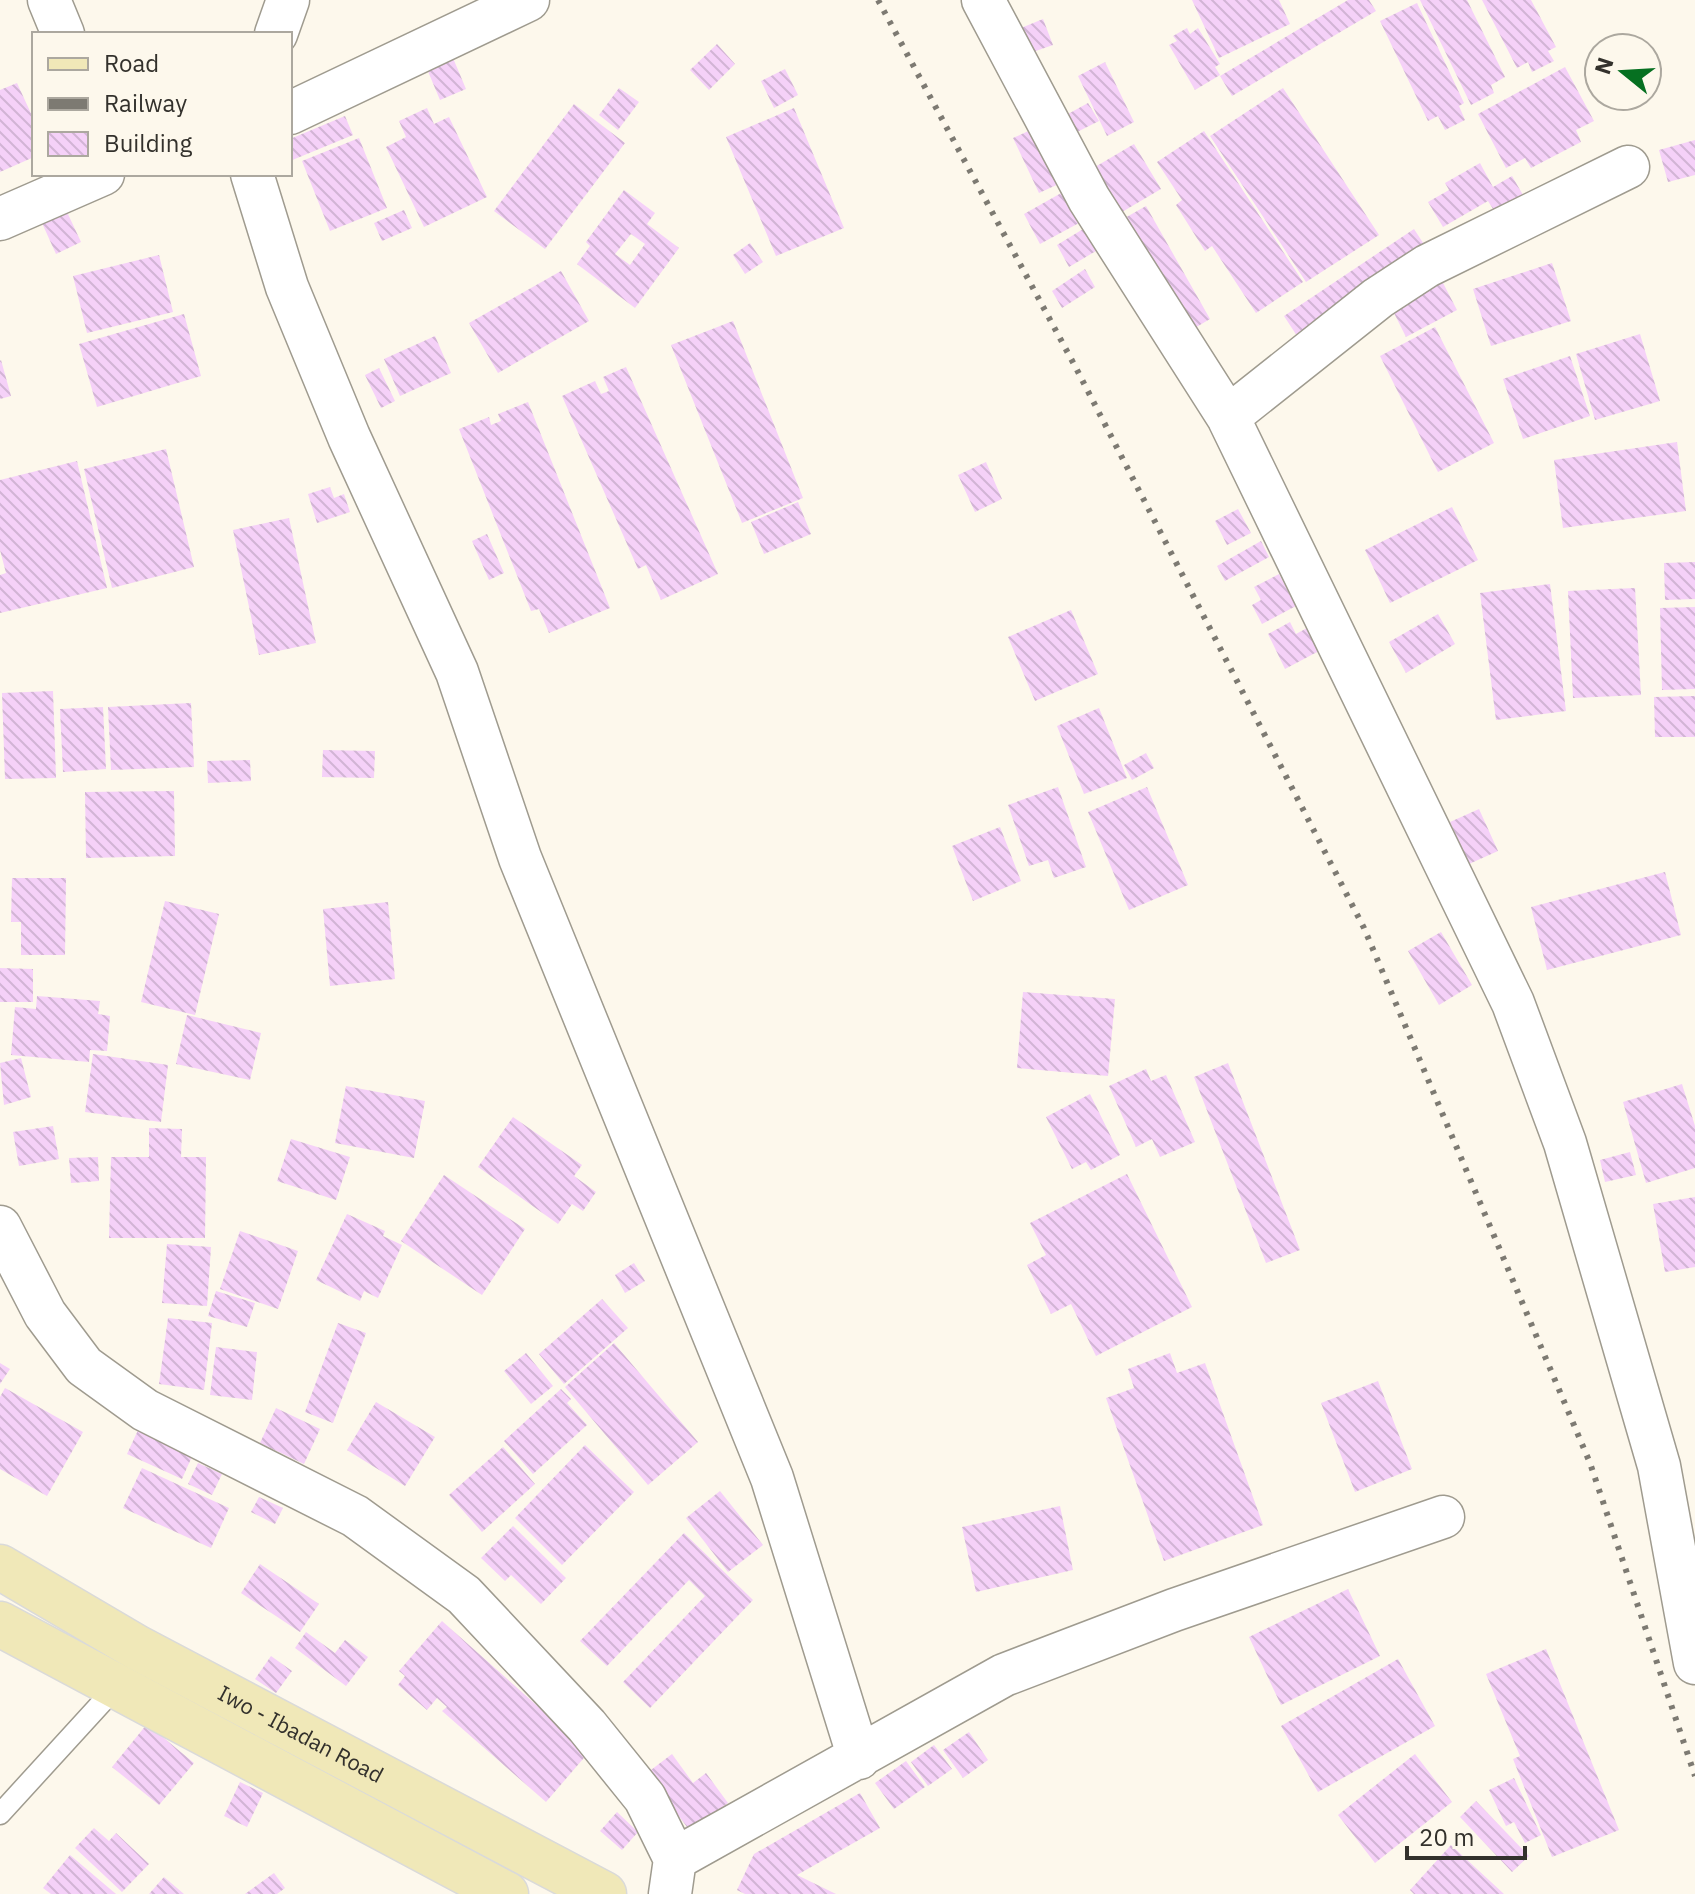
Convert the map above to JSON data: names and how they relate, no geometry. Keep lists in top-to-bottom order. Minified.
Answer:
{"streets":{"main road":["Iwo - Ibadan Road"]},"legend":["Road","Railway","Building"],"scale_bar":"20 m","north":"left"}
